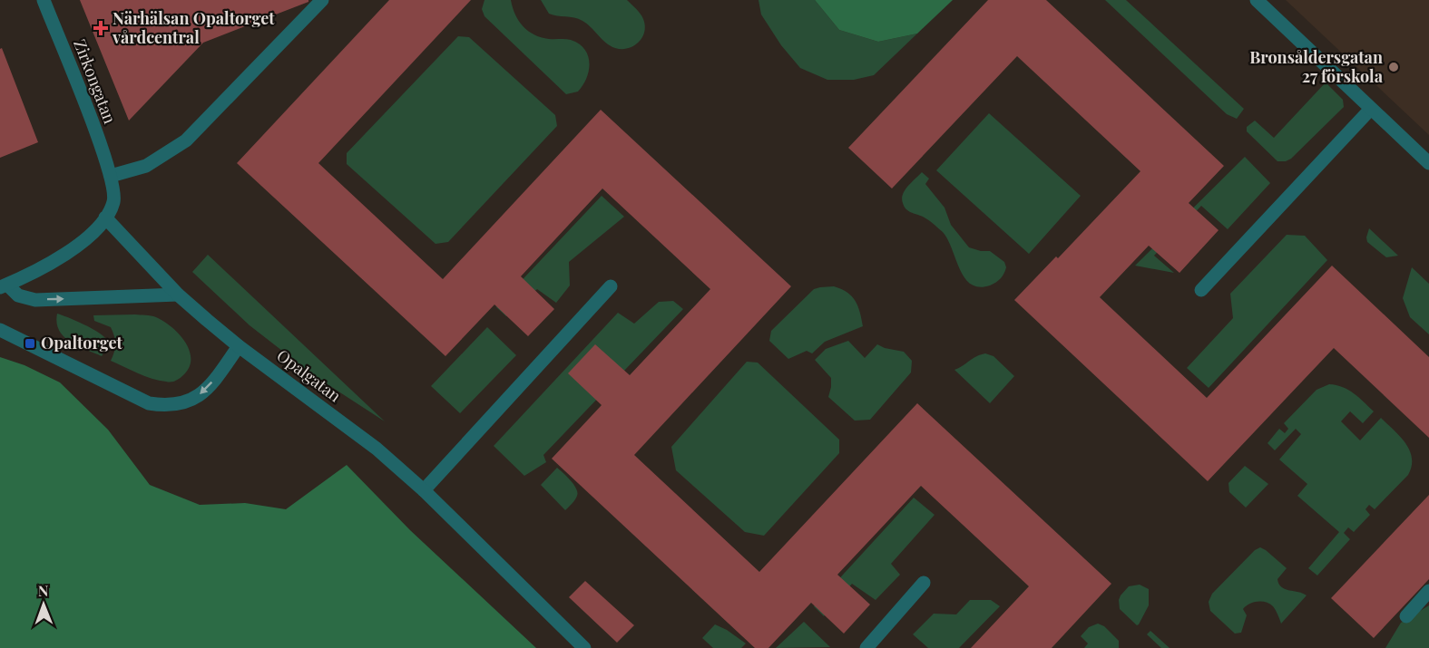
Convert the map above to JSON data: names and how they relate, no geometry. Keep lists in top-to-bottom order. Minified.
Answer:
{"streets":{"street":["Zirkongatan","Opalgatan"]},"places":{"health":["Närhälsan Opaltorget vårdcentral"],"other":["Bronsåldersgatan 27 förskola"],"transit":["Opaltorget"]},"north":"top"}
